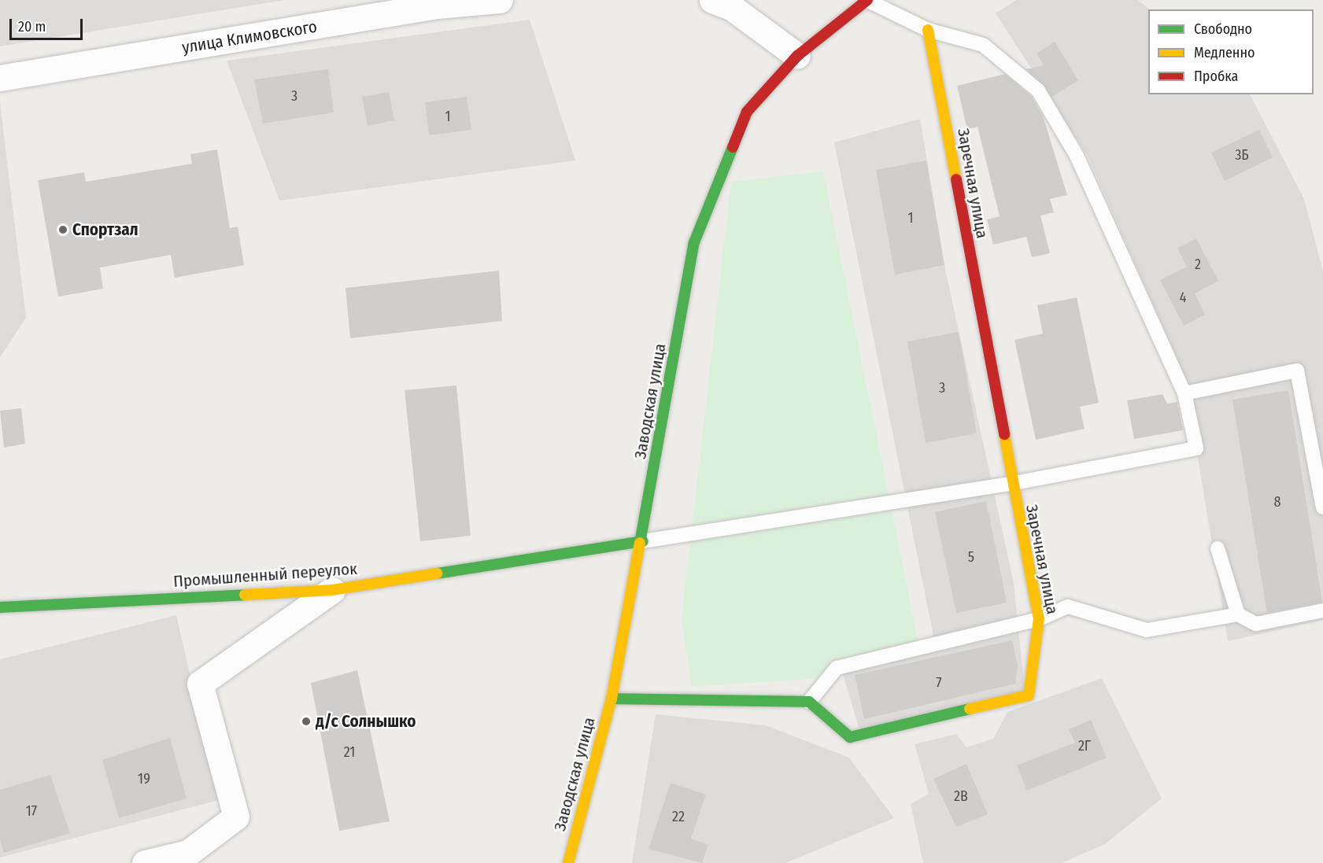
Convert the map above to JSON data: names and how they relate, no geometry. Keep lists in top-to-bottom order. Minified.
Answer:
{"streets":{"street":["улица Климовского","Заречная улица","Заводская улица","Промышленный переулок"]},"crossings":[["Заводская улица","Промышленный переулок"]],"places":["Спортзал","д/с Солнышко"],"house_numbers":["3","1","3Б","1","2","4","3","8","5","7","2Г","21","19","2В","17","22"],"legend":["Свободно","Медленно","Пробка"],"scale_bar":"20 m"}
